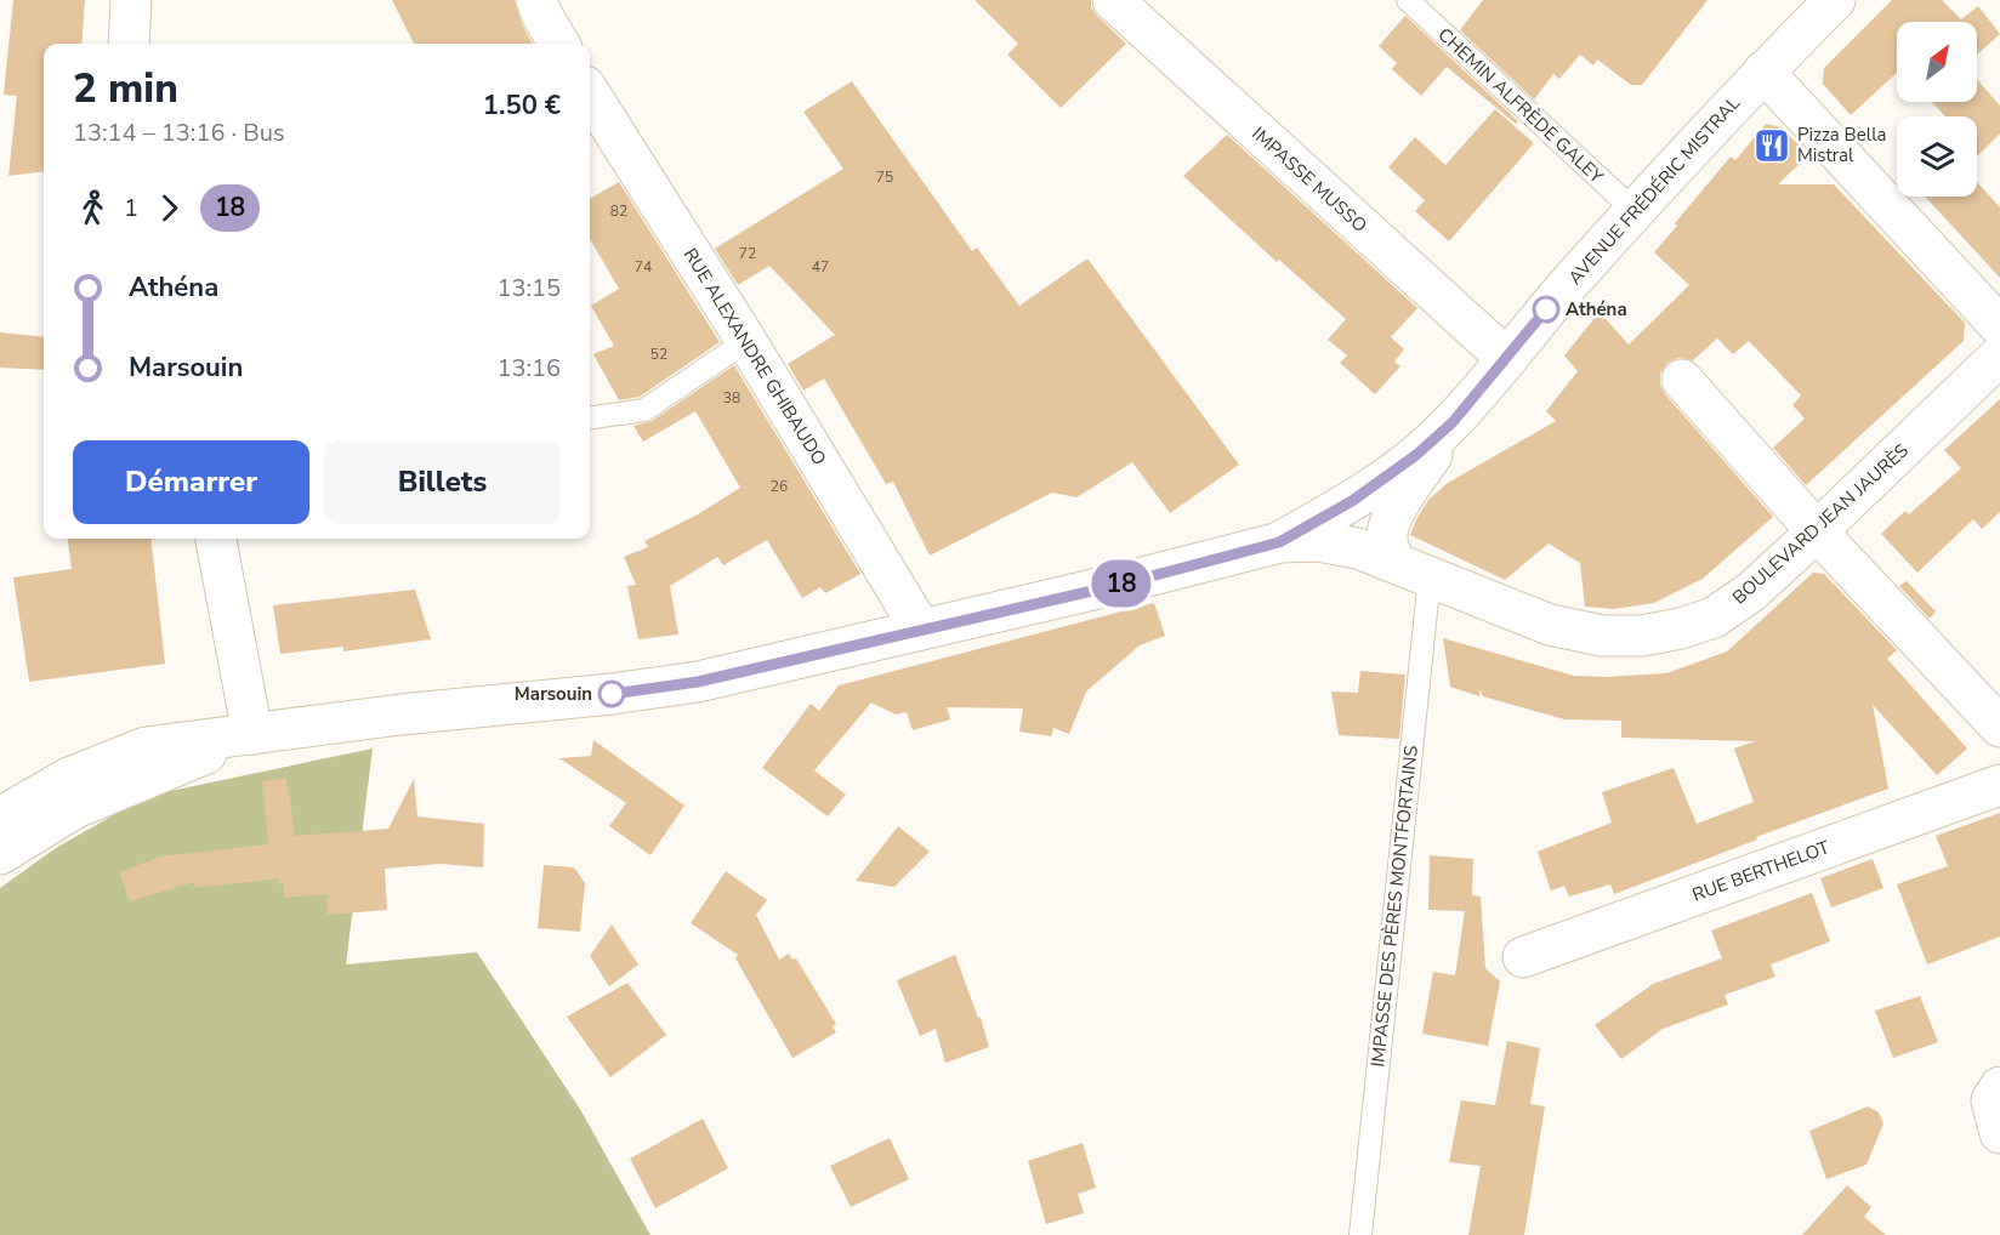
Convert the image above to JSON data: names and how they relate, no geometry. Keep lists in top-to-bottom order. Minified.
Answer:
{"streets":{"main road":["IMPASSE MUSSO","AVENUE FRÉDÉRIC MISTRAL","RUE ALEXANDRE GHIBAUDO","BOULEVARD JEAN JAURÈS","RUE BERTHELOT"],"lane":["CHEMIN ALFRÈDE GALEY","IMPASSE DES PÈRES MONTFORTAINS"]},"crossings":[["CHEMIN ALFRÈDE GALEY","AVENUE FRÉDÉRIC MISTRAL"],["IMPASSE MUSSO","AVENUE FRÉDÉRIC MISTRAL"],["AVENUE FRÉDÉRIC MISTRAL","BOULEVARD JEAN JAURÈS"],["AVENUE FRÉDÉRIC MISTRAL","IMPASSE DES PÈRES MONTFORTAINS"],["BOULEVARD JEAN JAURÈS","IMPASSE DES PÈRES MONTFORTAINS"]],"places":{"restaurant":["Pizza Bella Mistral"],"other":["Athéna","Marsouin"]},"lines":["bus line 18"],"house_numbers":["75","82","72","74","47","52","38","26"],"north":"top right","page":{"on_map":"18","heading":["2 min","13:14 – 13:16 · Bus","1.50 €"],"legs":["1","18"],"list":[{"name":"Athéna","value":"13:15"},{"name":"Marsouin","value":"13:16"}],"buttons":["Démarrer","Billets"]}}
